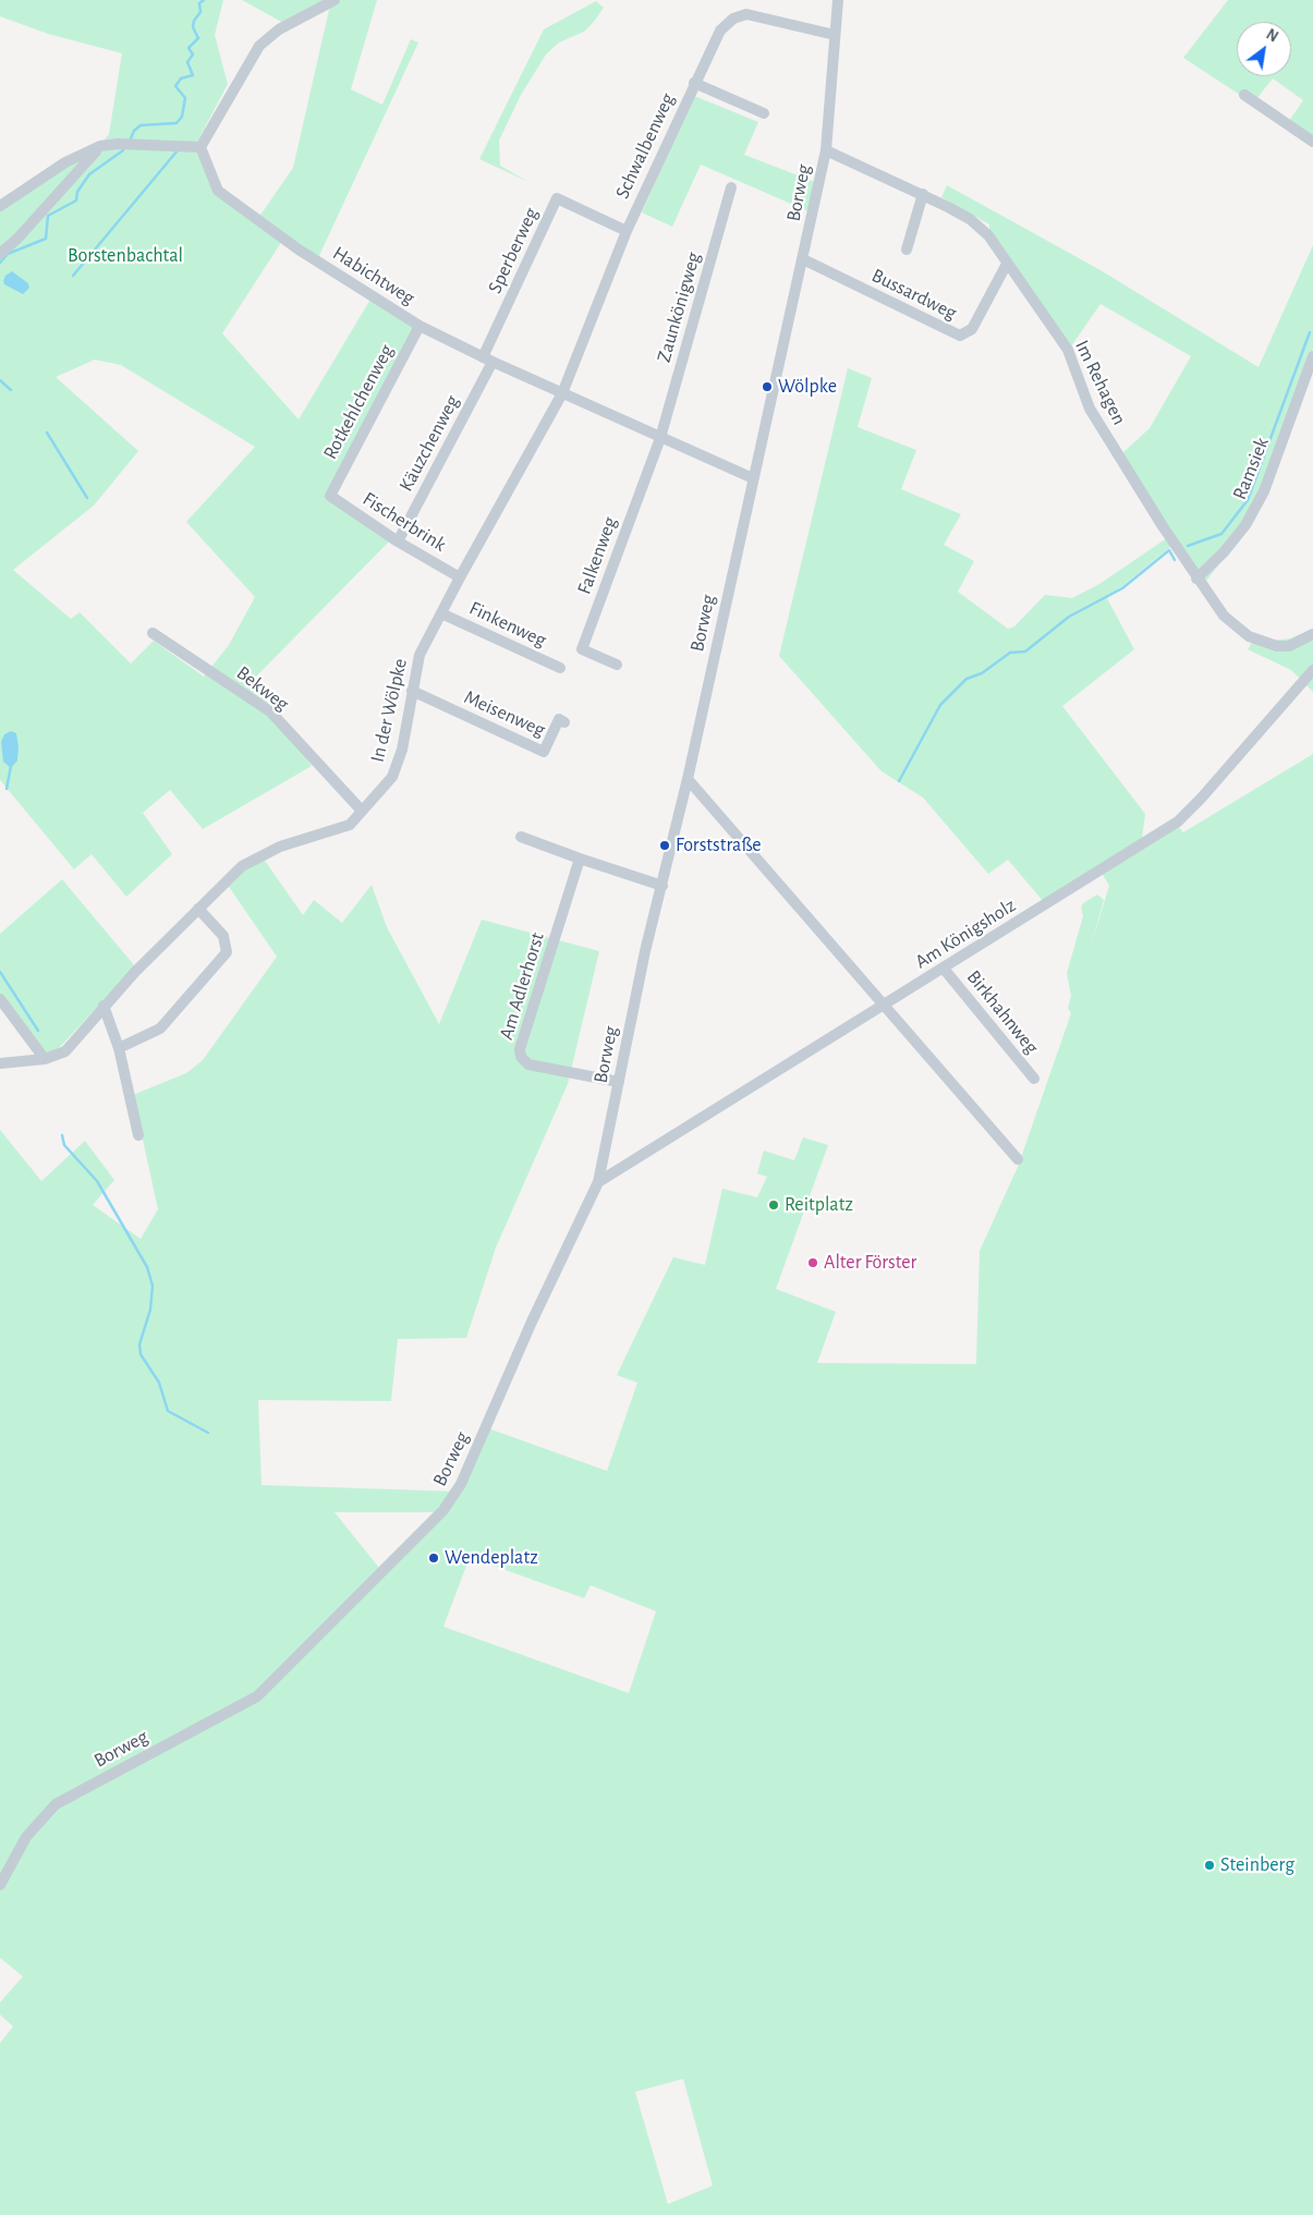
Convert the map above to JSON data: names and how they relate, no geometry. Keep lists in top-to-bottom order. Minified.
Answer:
{"streets":{"street":["Schwalbenweg","Borweg","Sperberweg","Habichtweg","Bussardweg","Zaunkönigweg","Im Rehagen","Rotkehlchenweg","Käuzchenweg","Ramsiek","Fischerbrink","Falkenweg","Finkenweg","Bekweg","In der Wölpke","Meisenweg","Am Königsholz","Am Adlerhorst","Birkhahnweg"]},"crossings":[["Schwalbenweg","Borweg"],["Schwalbenweg","Sperberweg"],["Schwalbenweg","Habichtweg"],["Schwalbenweg","In der Wölpke"],["Borweg","Bussardweg"],["Borweg","Im Rehagen"],["Borweg","Am Königsholz"],["Borweg","Am Adlerhorst"],["Sperberweg","Habichtweg"],["Sperberweg","Käuzchenweg"],["Habichtweg","Rotkehlchenweg"],["Habichtweg","Käuzchenweg"],["Habichtweg","In der Wölpke"],["Bussardweg","Im Rehagen"],["Zaunkönigweg","Falkenweg"],["Im Rehagen","Ramsiek"],["Rotkehlchenweg","Fischerbrink"],["Käuzchenweg","Fischerbrink"],["Fischerbrink","In der Wölpke"],["Finkenweg","In der Wölpke"],["Bekweg","In der Wölpke"],["In der Wölpke","Meisenweg"],["Am Königsholz","Birkhahnweg"]],"parks":["Borstenbachtal"],"places":["Wölpke","Forststraße","Reitplatz","Alter Förster","Wendeplatz","Steinberg"],"north":"top right"}
